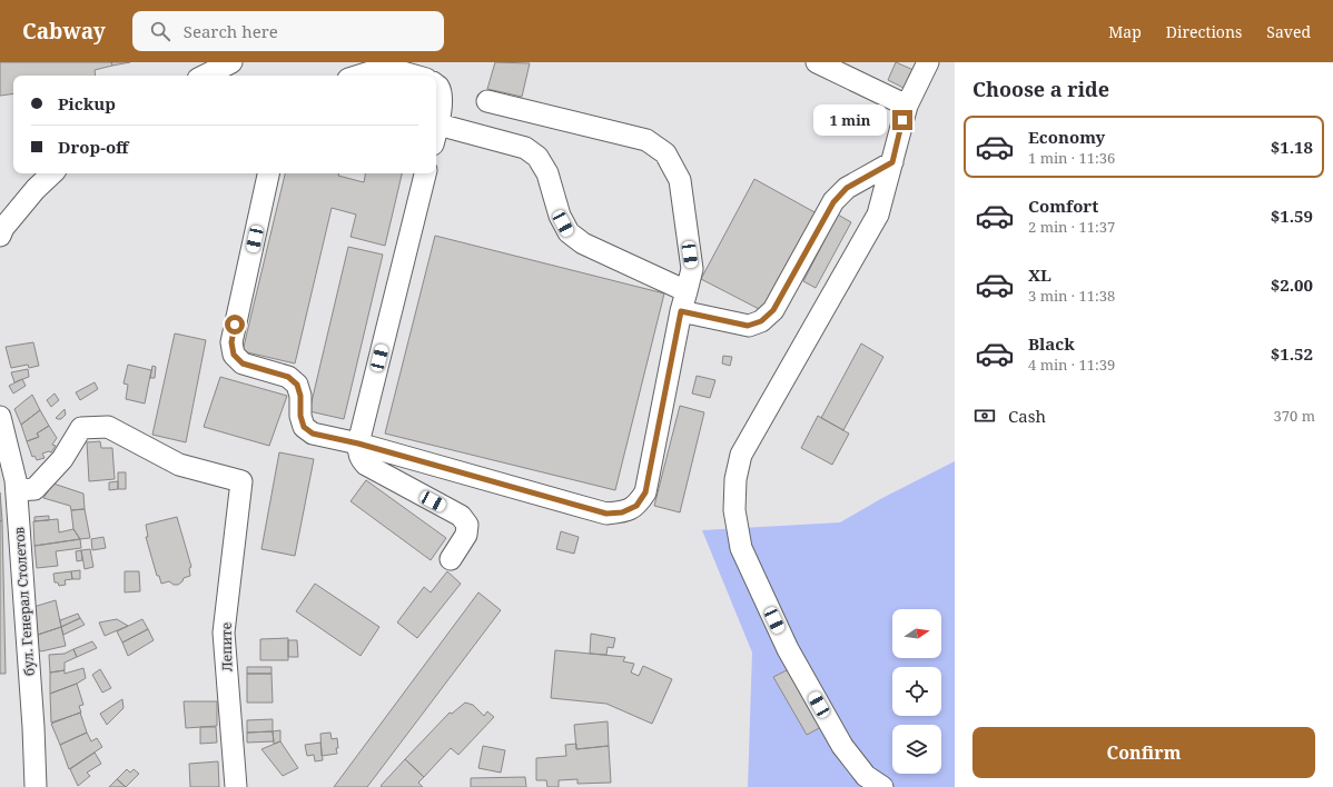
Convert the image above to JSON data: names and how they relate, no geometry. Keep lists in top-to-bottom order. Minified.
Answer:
{"streets":{"street":["бул. Генерал Столетов","Лепите"]},"crossings":[["бул. Генерал Столетов","Лепите"]],"north":"right","page":{"header":"Cabway","search":"Search here","nav":["Map","Directions","Saved"],"heading":"Choose a ride","banner":["Pickup","Drop-off"],"bubble":"1 min","list":[{"name":"Economy","note":"1 min · 11:36","value":"$1.18"},{"name":"Comfort","note":"2 min · 11:37","value":"$1.59"},{"name":"XL","note":"3 min · 11:38","value":"$2.00"},{"name":"Black","note":"4 min · 11:39","value":"$1.52"}],"pay":["Cash","370 m"],"buttons":"Confirm"}}
